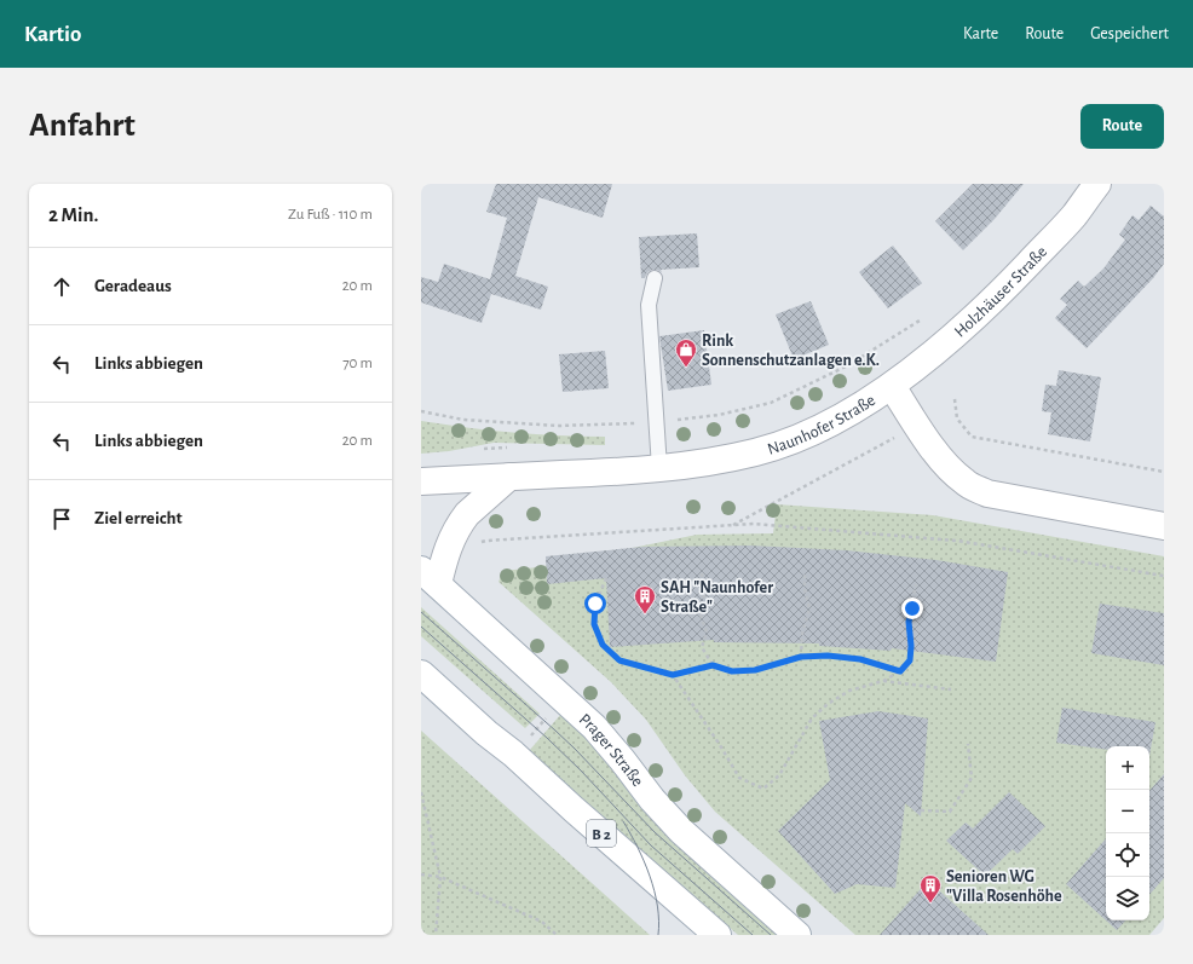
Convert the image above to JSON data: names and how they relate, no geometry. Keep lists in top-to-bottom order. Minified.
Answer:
{"streets":{"main road":["Holzhäuser Straße","Naunhofer Straße","Prager Straße","B 2"]},"crossings":[["Holzhäuser Straße","Naunhofer Straße"]],"places":{"shop":["Rink Sonnenschutzanlagen e.K."],"building":["SAH \"Naunhofer Straße\"","Senioren WG \"Villa Rosenhöhe"]},"page":{"header":"Kartio","nav":["Karte","Route","Gespeichert"],"buttons":"Route","title":"Anfahrt","heading":["2 Min.","Zu Fuß · 110 m"],"list":[["Geradeaus","20 m"],["Links abbiegen","70 m"],["Links abbiegen","20 m"],"Ziel erreicht"],"map_buttons":["+","−"]}}
